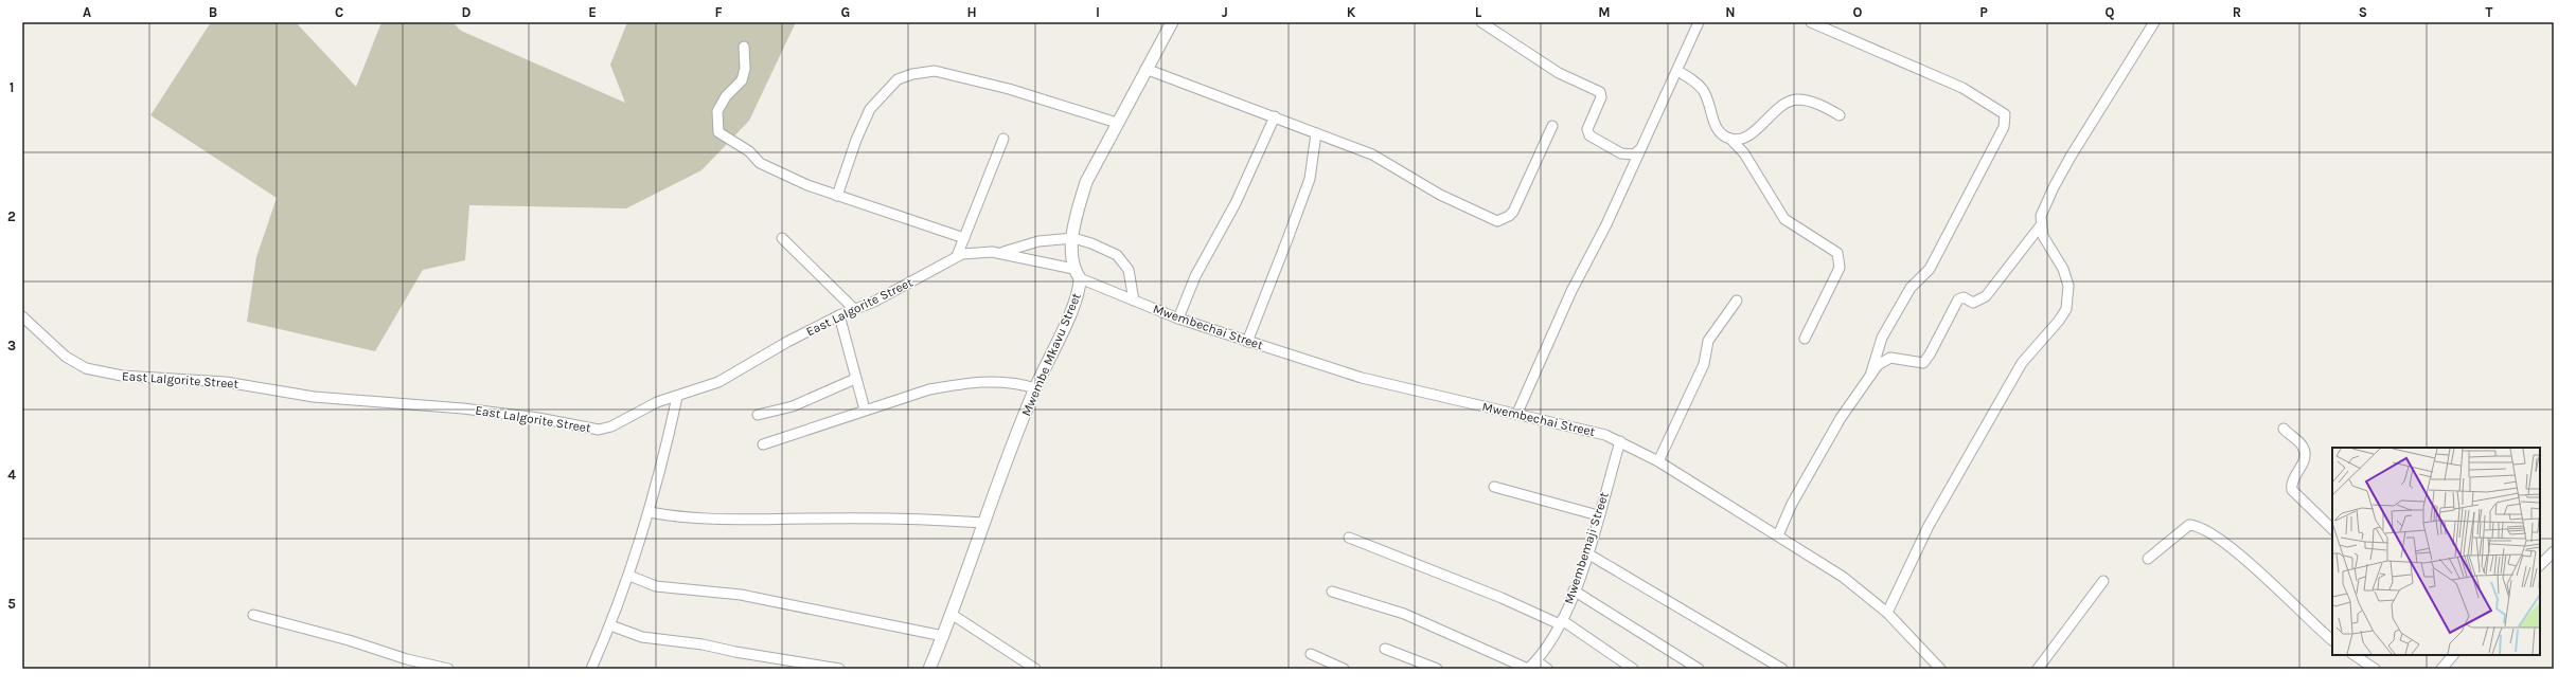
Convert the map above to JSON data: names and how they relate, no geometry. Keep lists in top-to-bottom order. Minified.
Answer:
{"streets":{"street":["East Lalgorite Street","Mwembechai Street","Mwembe Mkavu Street","Mwembemaji Street"]},"crossings":[["East Lalgorite Street","Mwembechai Street"],["East Lalgorite Street","Mwembe Mkavu Street"],["Mwembechai Street","Mwembe Mkavu Street"],["Mwembechai Street","Mwembemaji Street"]],"grid":{"columns":["A","B","C","D","E","F","G","H","I","J","K","L","M","N","O","P","Q","R","S","T"],"rows":["1","2","3","4","5"]}}
